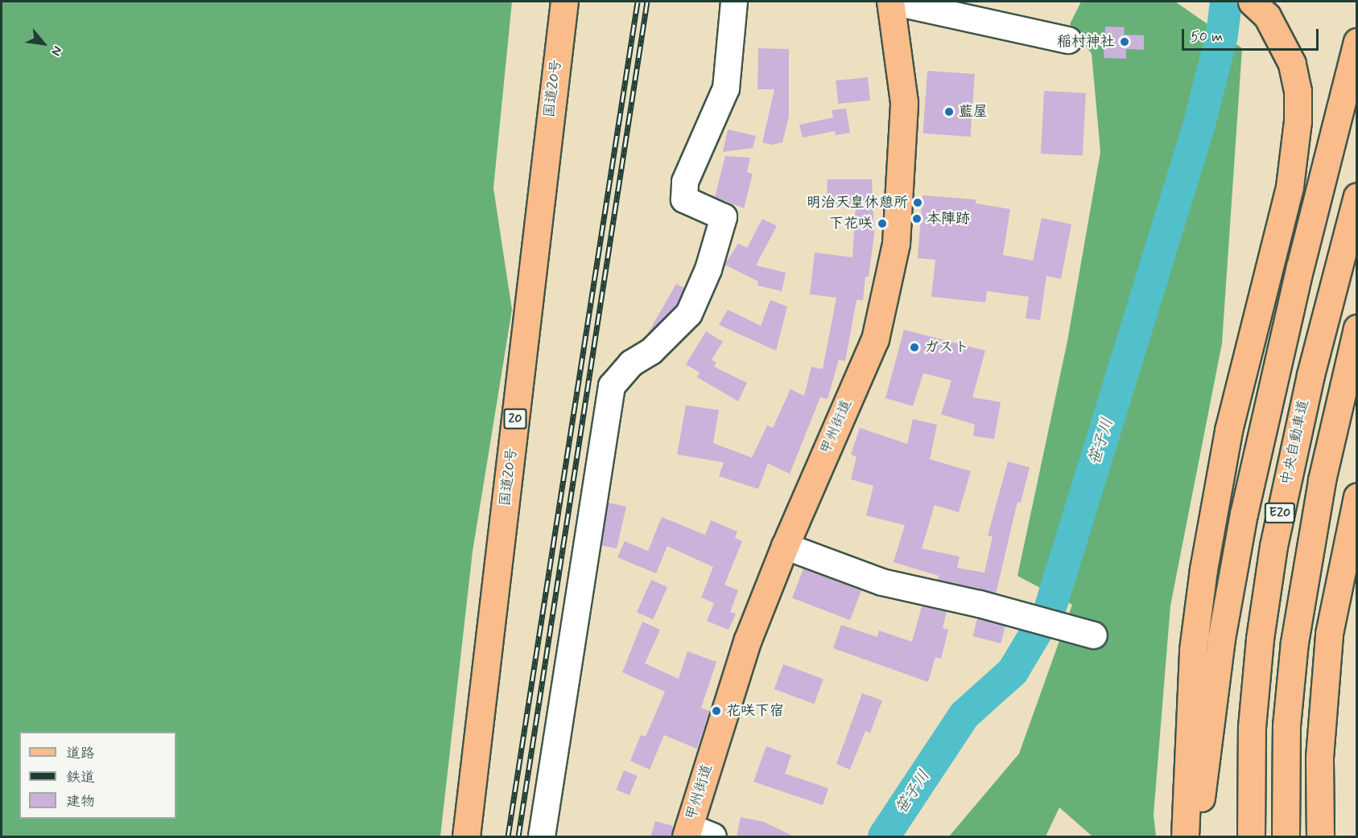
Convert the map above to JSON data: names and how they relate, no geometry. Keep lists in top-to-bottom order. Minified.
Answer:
{"streets":{"main road":["国道20号","20","甲州街道","中央自動車道","E20"]},"water":["笹子川"],"places":["稲村神社","藍屋","明治天皇休憩所","本陣跡","下花咲","ガスト","花咲下宿"],"legend":["道路","鉄道","建物"],"scale_bar":"50 m","north":"bottom right"}
